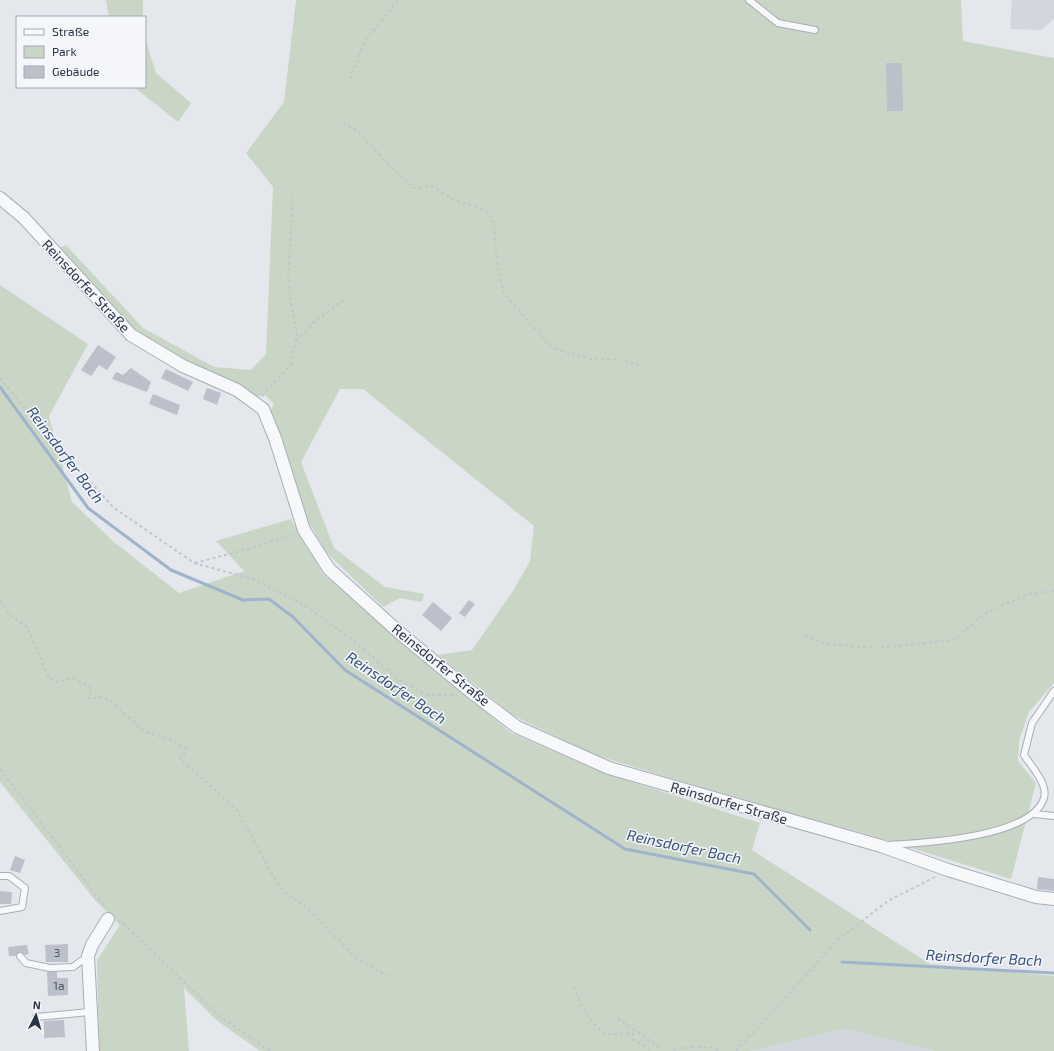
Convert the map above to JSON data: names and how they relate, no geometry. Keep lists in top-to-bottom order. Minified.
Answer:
{"streets":{"street":["Reinsdorfer Straße"]},"water":["Reinsdorfer Bach"],"house_numbers":["3","1a"],"legend":["Straße","Park","Gebäude"],"north":"top"}
